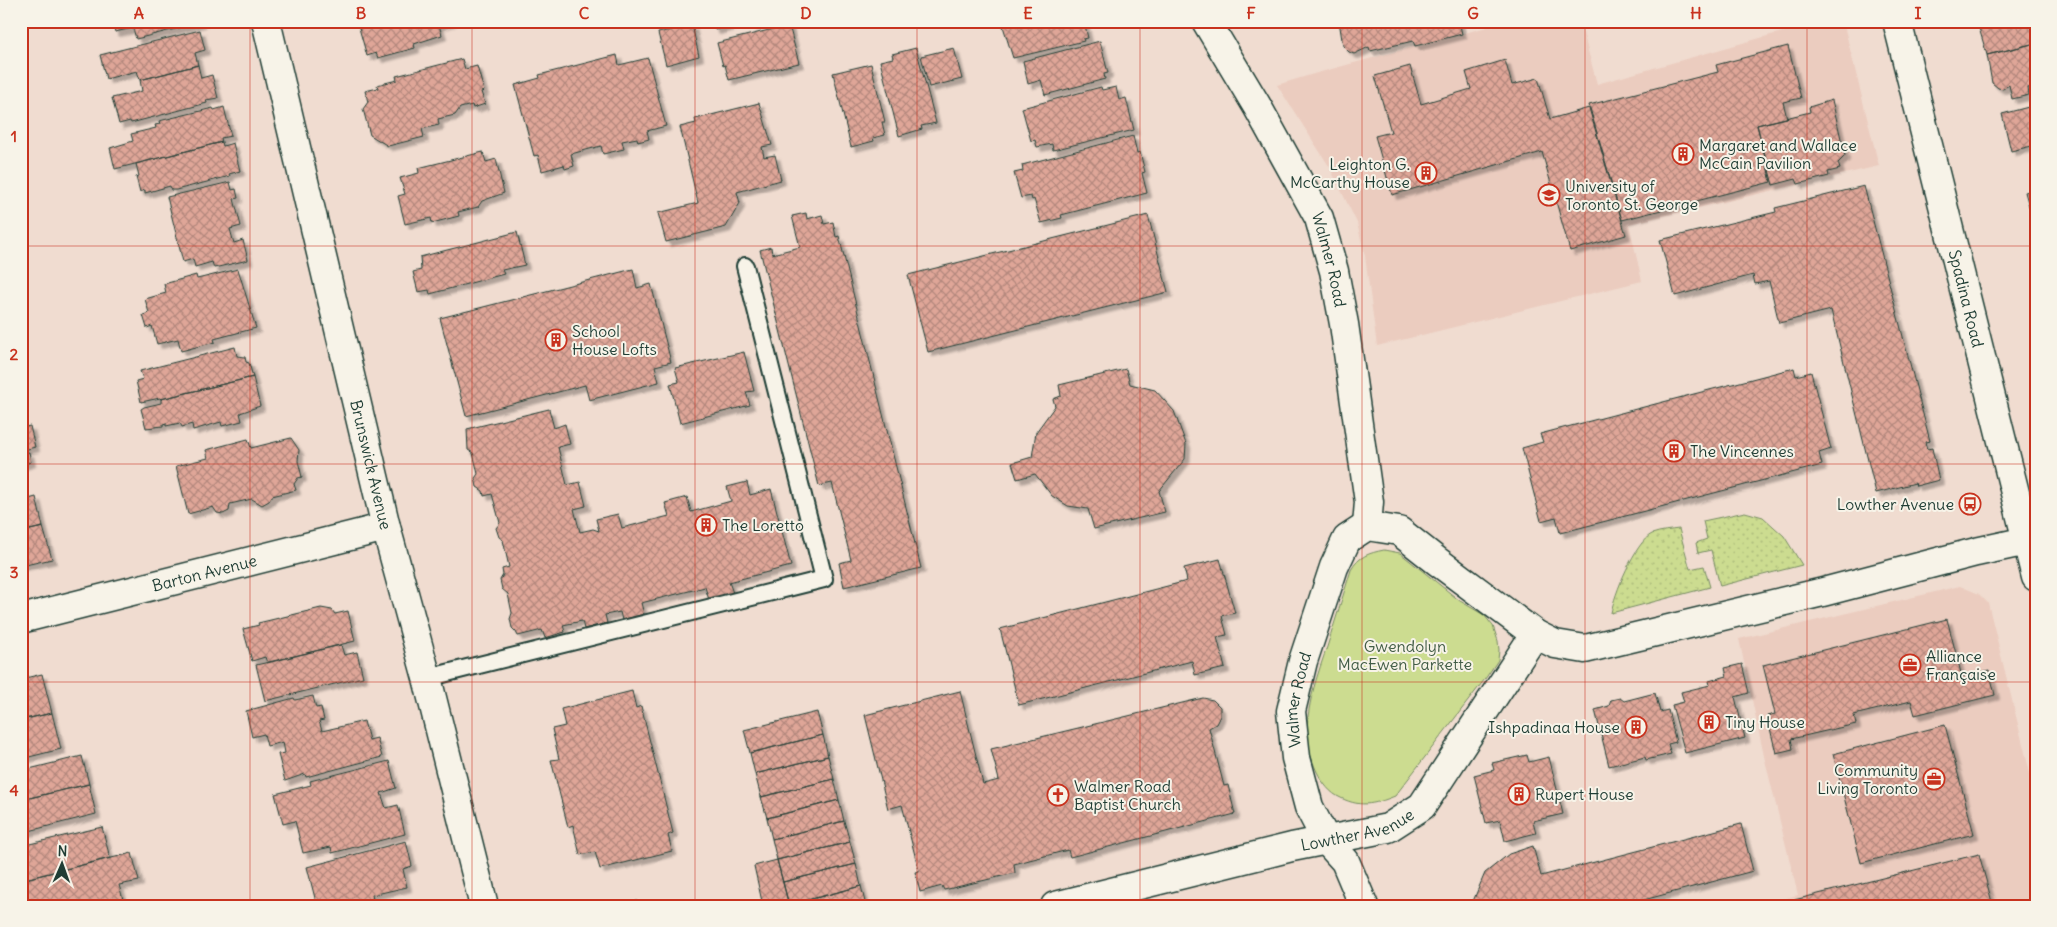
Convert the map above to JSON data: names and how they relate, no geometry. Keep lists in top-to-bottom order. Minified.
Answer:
{"streets":{"street":["Walmer Road","Spadina Road","Brunswick Avenue","Barton Avenue","Lowther Avenue"]},"crossings":[["Walmer Road","Lowther Avenue"],["Brunswick Avenue","Barton Avenue"]],"parks":["Gwendolyn MacEwen Parkette"],"places":{"building":["Margaret and Wallace McCain Pavilion","Leighton G. McCarthy House","School House Lofts","The Vincennes","The Loretto","Tiny House","Ishpadinaa House","Rupert House"],"school or university":["University of Toronto St. George"],"bus stop":["Lowther Avenue"],"office":["Alliance Française","Community Living Toronto"],"church":["Walmer Road Baptist Church"]},"north":"top","grid":{"columns":["A","B","C","D","E","F","G","H","I"],"rows":["1","2","3","4"]}}
